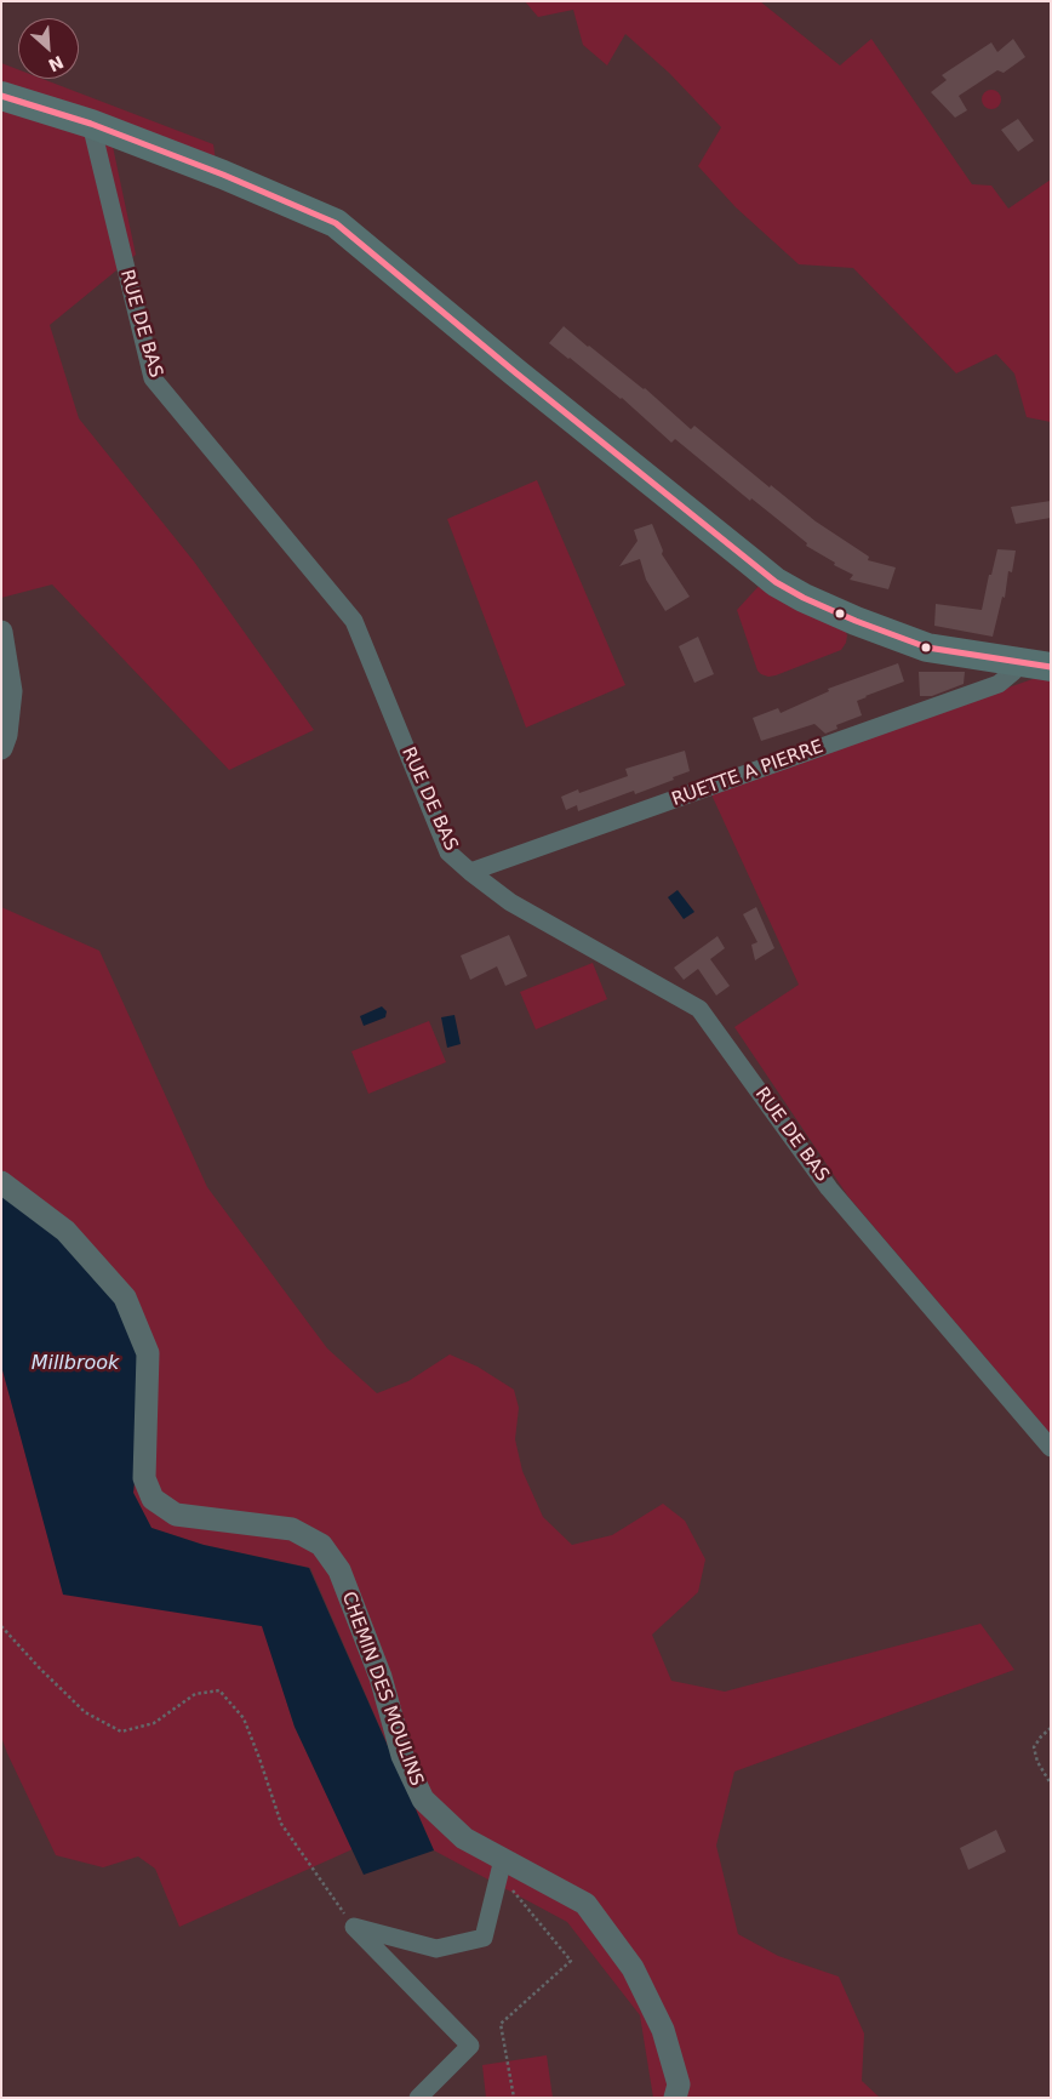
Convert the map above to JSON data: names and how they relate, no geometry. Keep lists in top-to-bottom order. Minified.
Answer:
{"streets":{"street":["RUE DE BAS","RUETTE A PIERRE","CHEMIN DES MOULINS"]},"crossings":[["RUE DE BAS","RUETTE A PIERRE"]],"water":["Millbrook"],"north":"bottom right"}
